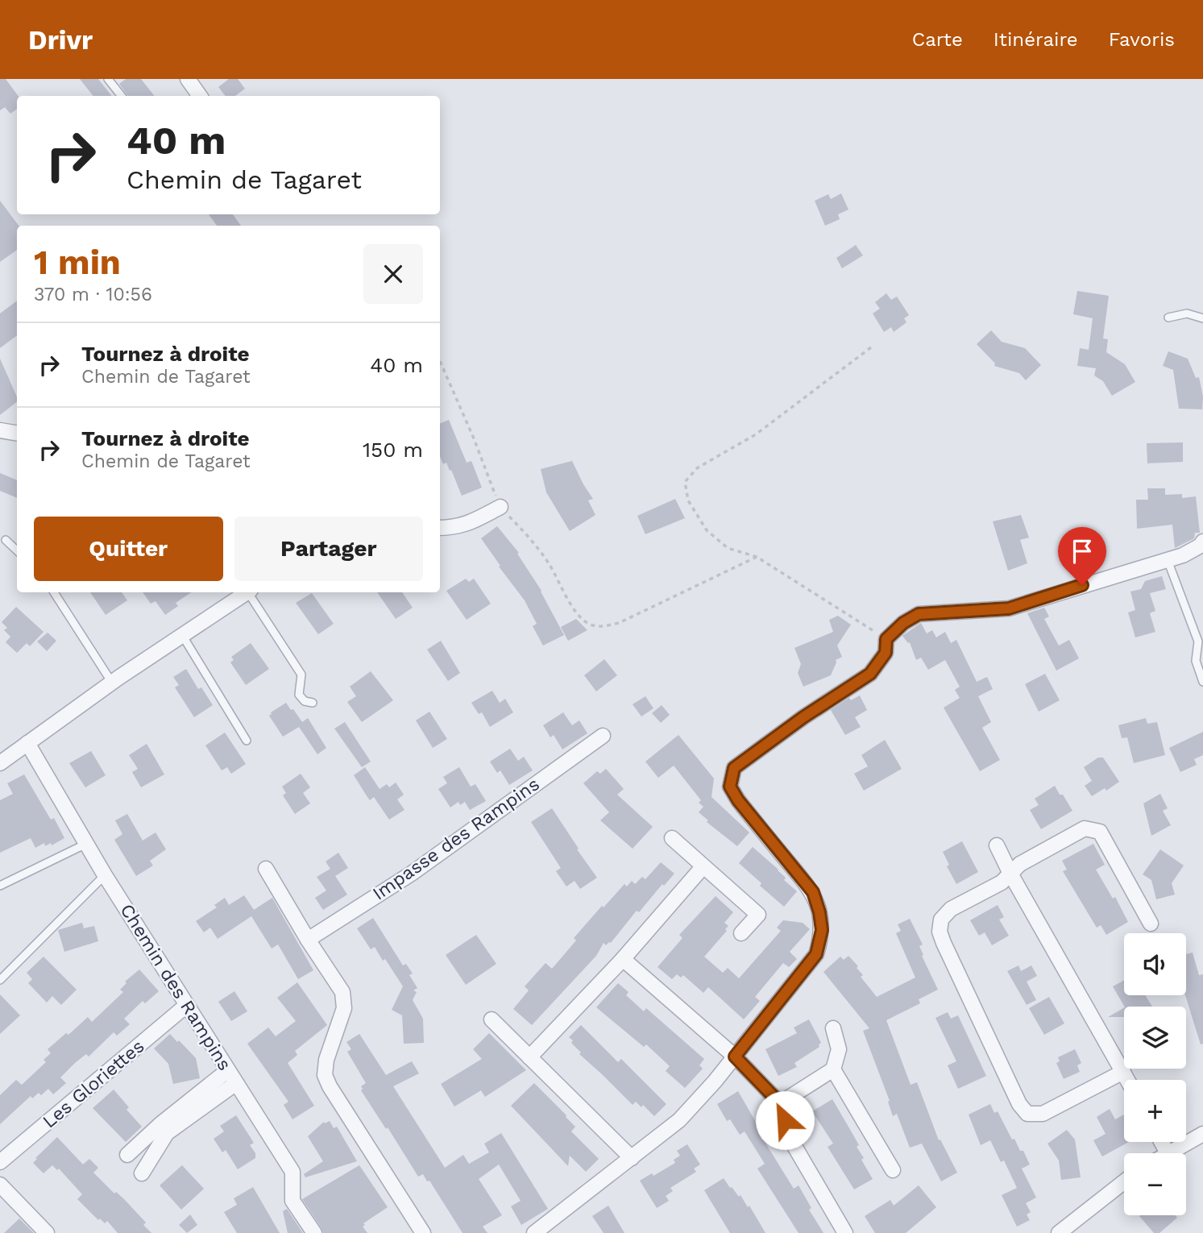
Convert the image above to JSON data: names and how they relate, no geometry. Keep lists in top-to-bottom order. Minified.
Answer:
{"streets":{"street":["Impasse des Rampins","Chemin des Rampins","Les Gloriettes"]},"crossings":[["Chemin des Rampins","Les Gloriettes"]],"page":{"header":"Drivr","nav":["Carte","Itinéraire","Favoris"],"turn":["40 m","Chemin de Tagaret"],"heading":["1 min","370 m · 10:56"],"list":[{"name":"Tournez à droite","note":"Chemin de Tagaret","value":"40 m"},{"name":"Tournez à droite","note":"Chemin de Tagaret","value":"150 m"}],"buttons":["Quitter","Partager"],"map_buttons":["+","−"]}}
